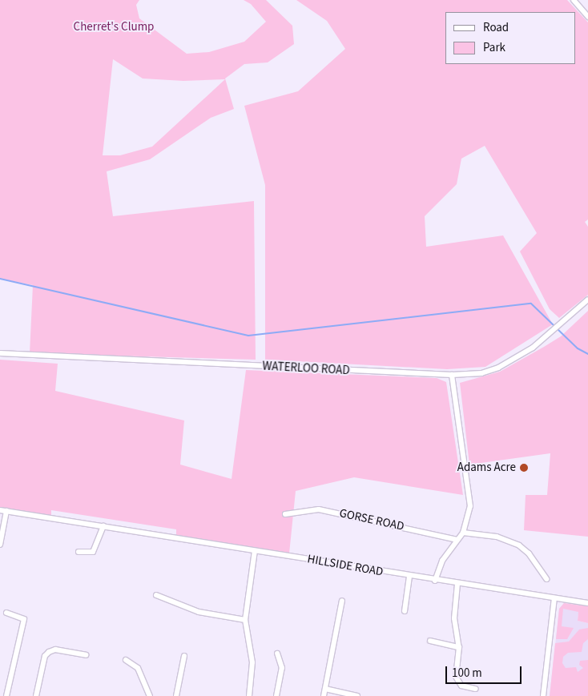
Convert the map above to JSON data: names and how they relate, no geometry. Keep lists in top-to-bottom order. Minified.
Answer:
{"streets":{"street":["WATERLOO ROAD","GORSE ROAD","HILLSIDE ROAD"]},"parks":["Cherret's Clump"],"places":["Adams Acre"],"legend":["Road","Park"],"scale_bar":"100 m"}
